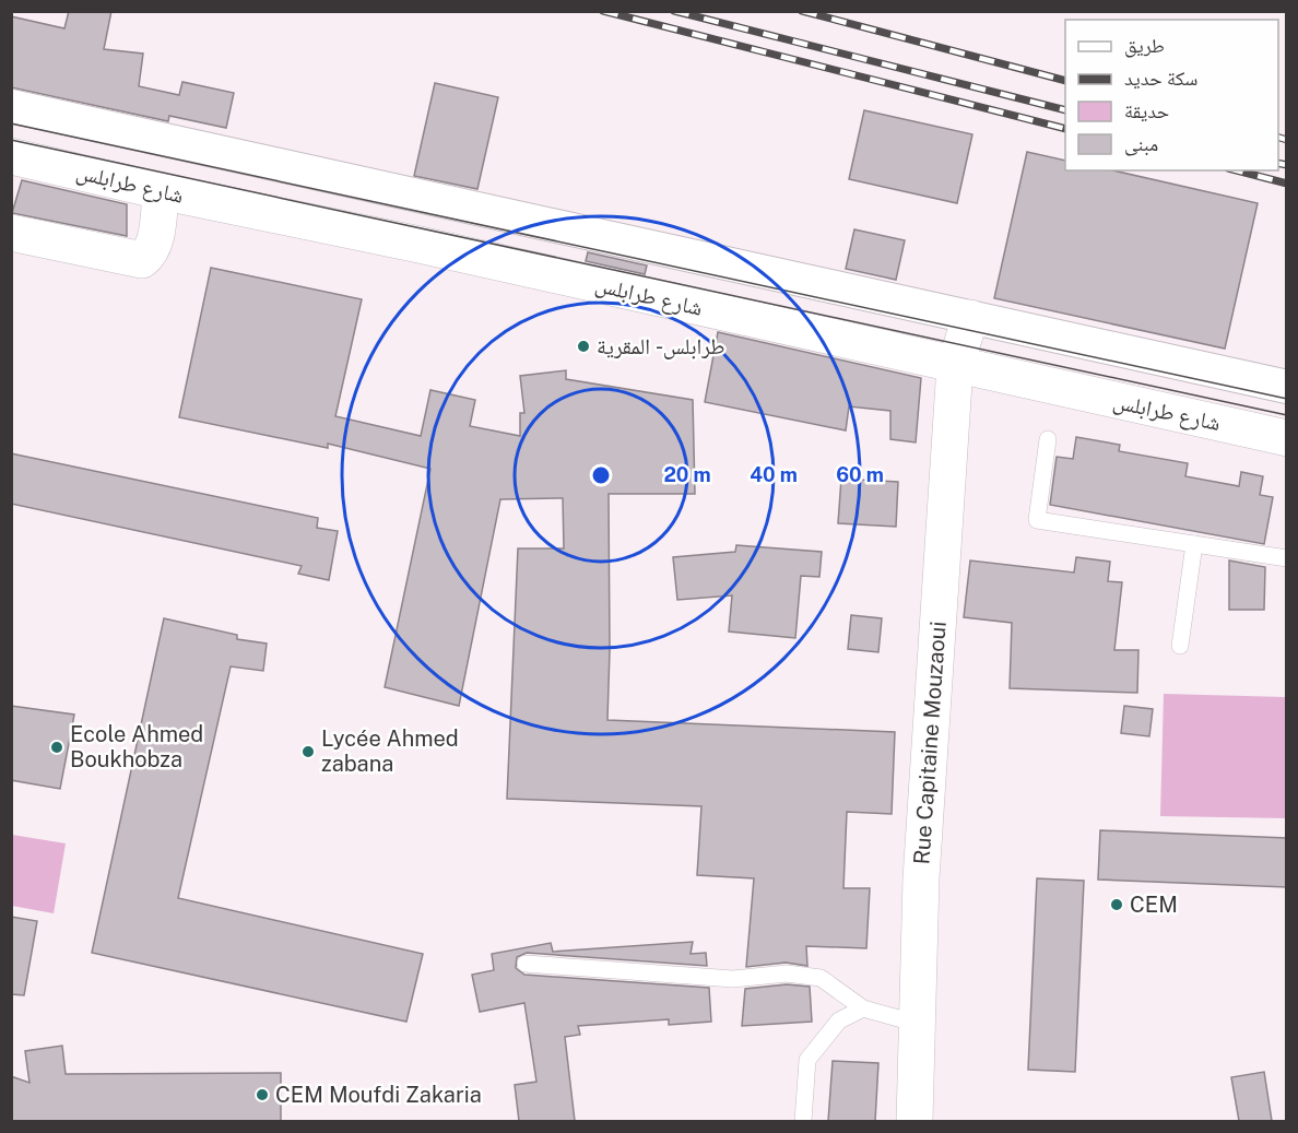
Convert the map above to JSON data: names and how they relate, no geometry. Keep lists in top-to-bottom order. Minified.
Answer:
{"streets":{"main road":["شارع طرابلس","Rue Capitaine Mouzaoui"]},"crossings":[["شارع طرابلس","Rue Capitaine Mouzaoui"]],"places":["طرابلس - المقرية","Ecole Ahmed Boukhobza","Lycée Ahmed zabana","CEM","CEM Moufdi Zakaria"],"legend":["طريق","سكة حديد","حديقة","مبنى"],"rings":["20 m","40 m","60 m"]}
